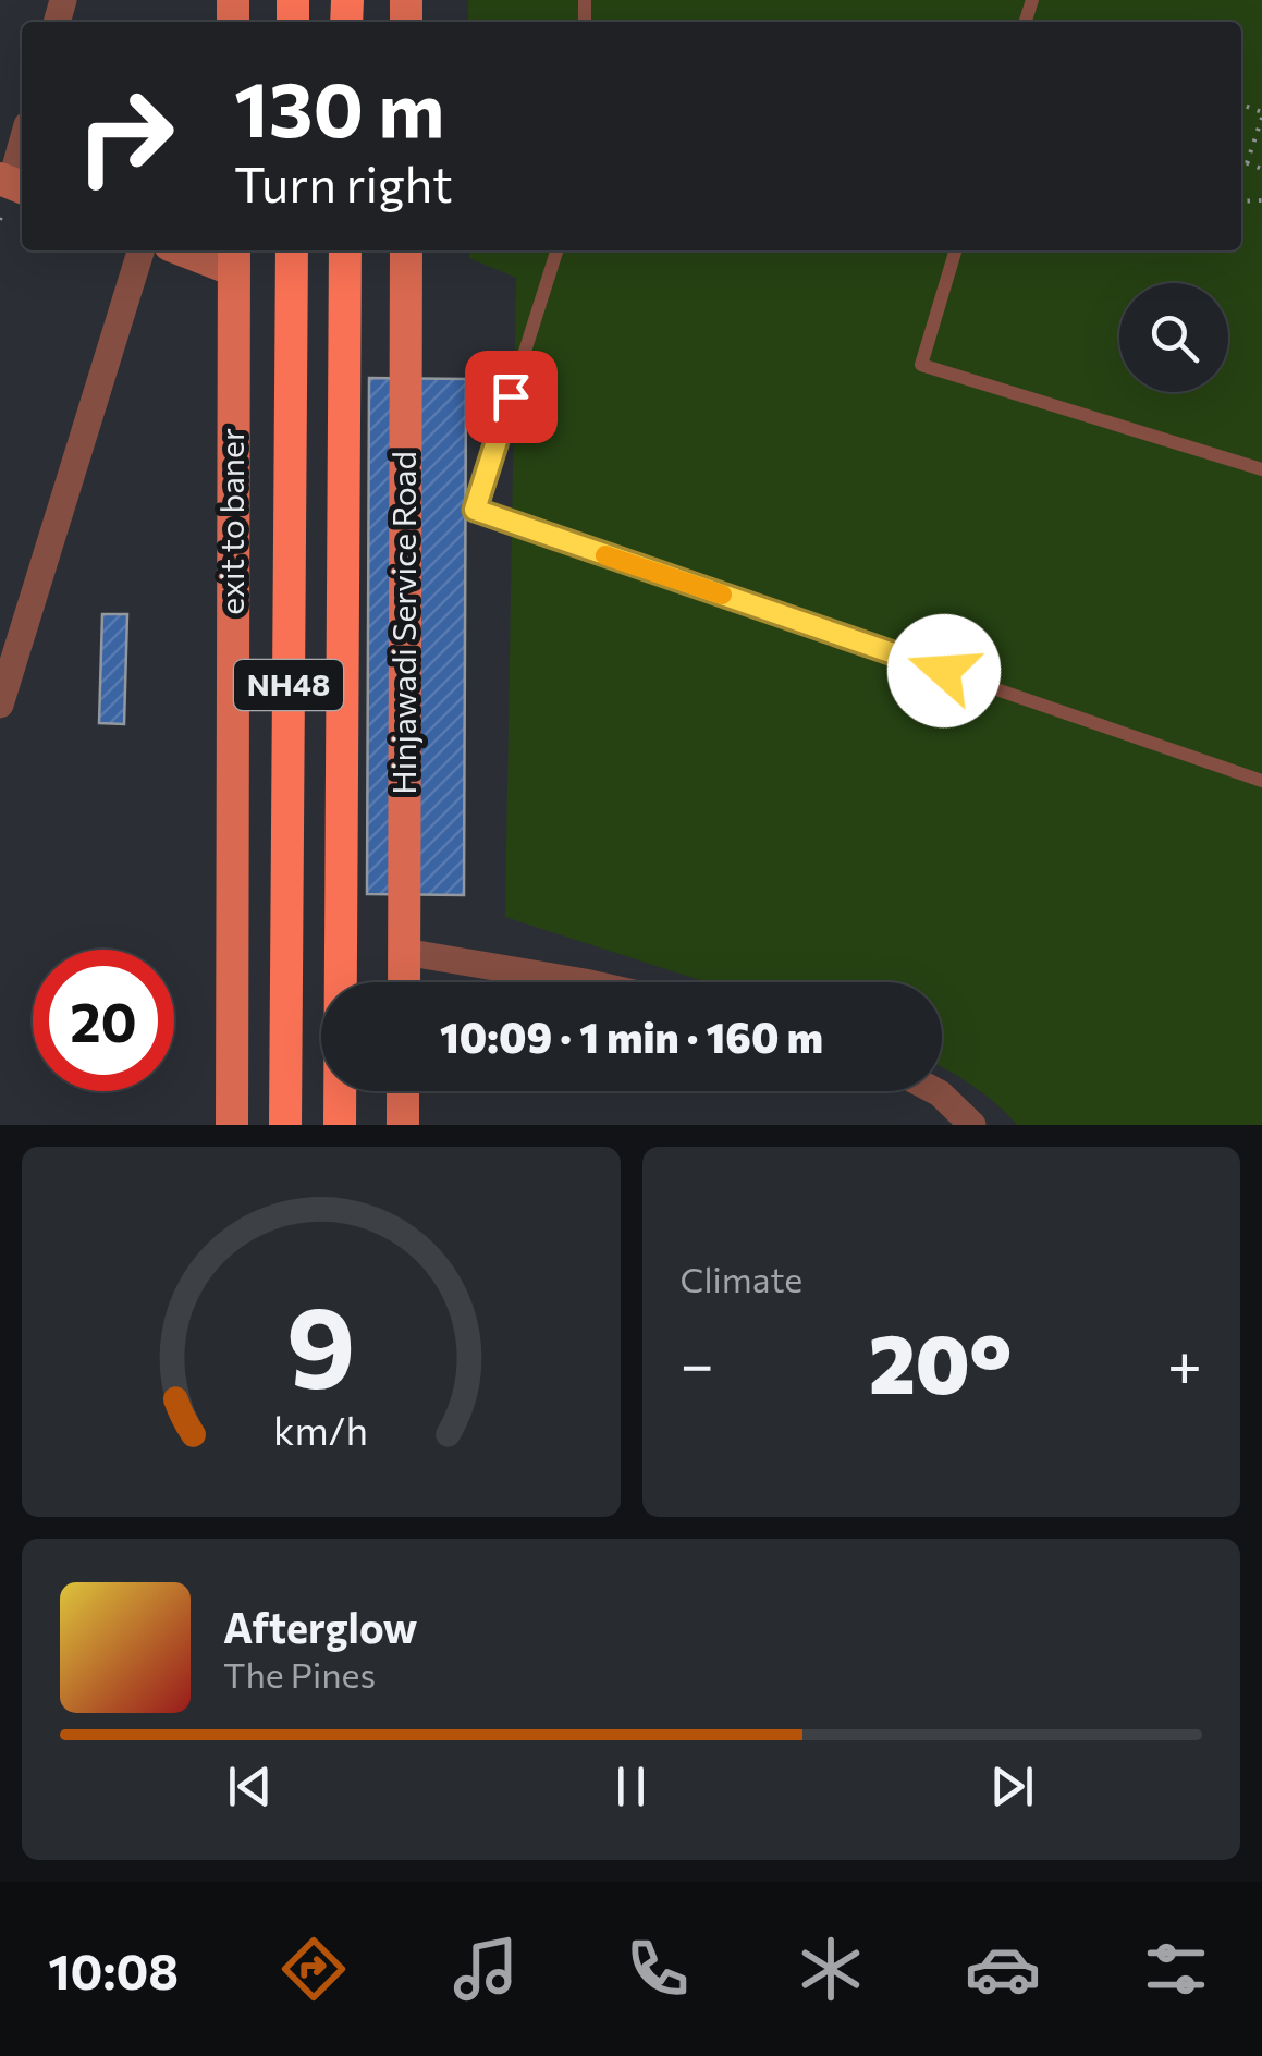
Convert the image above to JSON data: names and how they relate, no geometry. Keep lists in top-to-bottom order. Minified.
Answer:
{"streets":{"highway":["NH48"],"main road":["exit to baner","Hinjawadi Service Road"]},"page":{"turn":["130 m","Turn right"],"limit":"20","trip":"10:09 · 1 min · 160 m","tile":"Climate","heat":["−","20°","+"],"song":["Afterglow","The Pines"],"tabs":"10:08","gauge":["9","km/h"]}}
